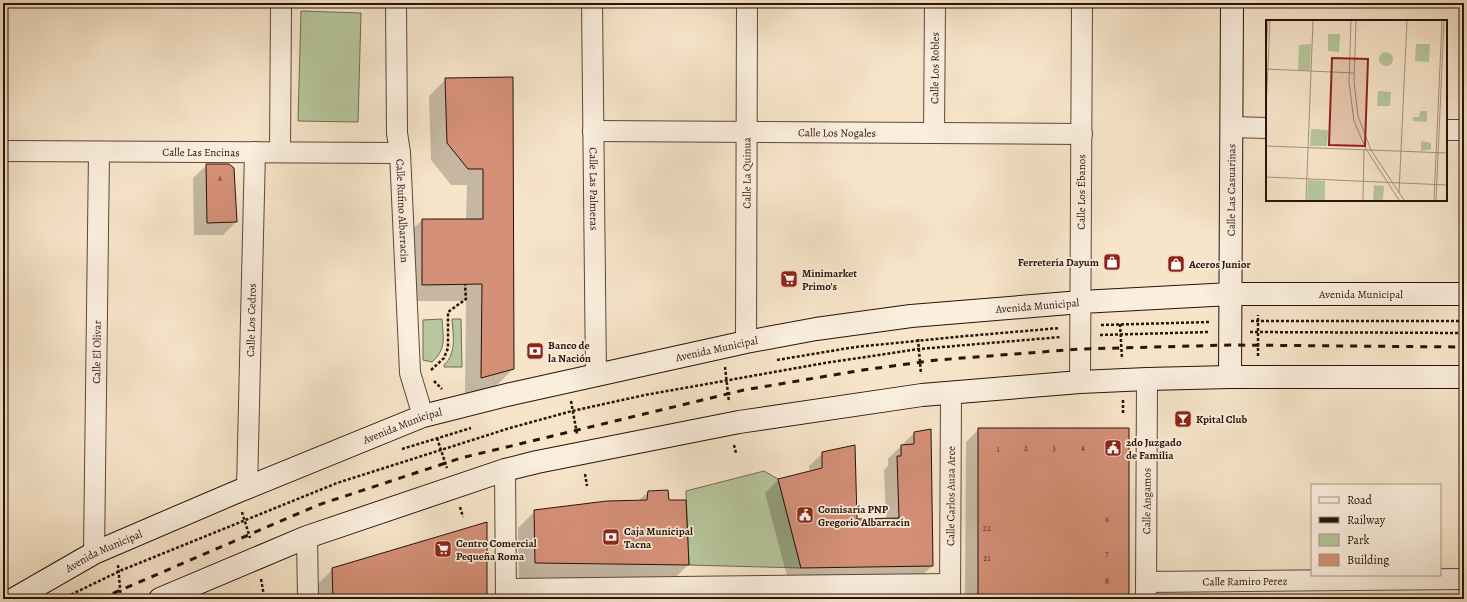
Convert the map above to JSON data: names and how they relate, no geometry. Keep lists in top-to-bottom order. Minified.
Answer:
{"streets":{"main road":["Calle Las Casuarinas","Avenida Municipal"],"street":["Calle Los Robles","Calle Los Nogales","Calle Las Encinas","Calle La Quinua","Calle Las Palmeras","Calle Los Ébanos","Calle Rufino Albarracín","Calle Los Cedros","Calle El Olivar","Calle Carlos Auza Arce","Calle Angamos","Calle Ramiro Perez"]},"crossings":[["Calle Los Robles","Calle Los Nogales"],["Calle Los Nogales","Calle La Quinua"],["Calle Los Nogales","Calle Las Palmeras"],["Calle Los Nogales","Calle Los Ébanos"],["Calle Las Encinas","Calle Rufino Albarracín"],["Calle Las Encinas","Calle Los Cedros"],["Calle Las Encinas","Calle El Olivar"],["Calle La Quinua","Avenida Municipal"],["Calle Las Palmeras","Avenida Municipal"],["Calle Las Casuarinas","Avenida Municipal"],["Calle Los Ébanos","Avenida Municipal"],["Calle Rufino Albarracín","Avenida Municipal"],["Avenida Municipal","Calle Los Cedros"],["Avenida Municipal","Calle El Olivar"],["Calle Angamos","Calle Ramiro Perez"]],"places":{"shop":["Ferretería Dayum","Aceros Junior"],"supermarket":["Minimarket Primo's","Centro Comercial Pequeña Roma"],"bank":["Banco de la Nación","Caja Municipal Tacna"],"bar":["Kpital Club"],"public building":["2do Juzgado de Familia","Comisaría PNP Gregorio Albarracín"]},"house_numbers":["6","4","2","3","1","6","22","7","21","8"],"legend":["Road","Railway","Park","Building"]}
